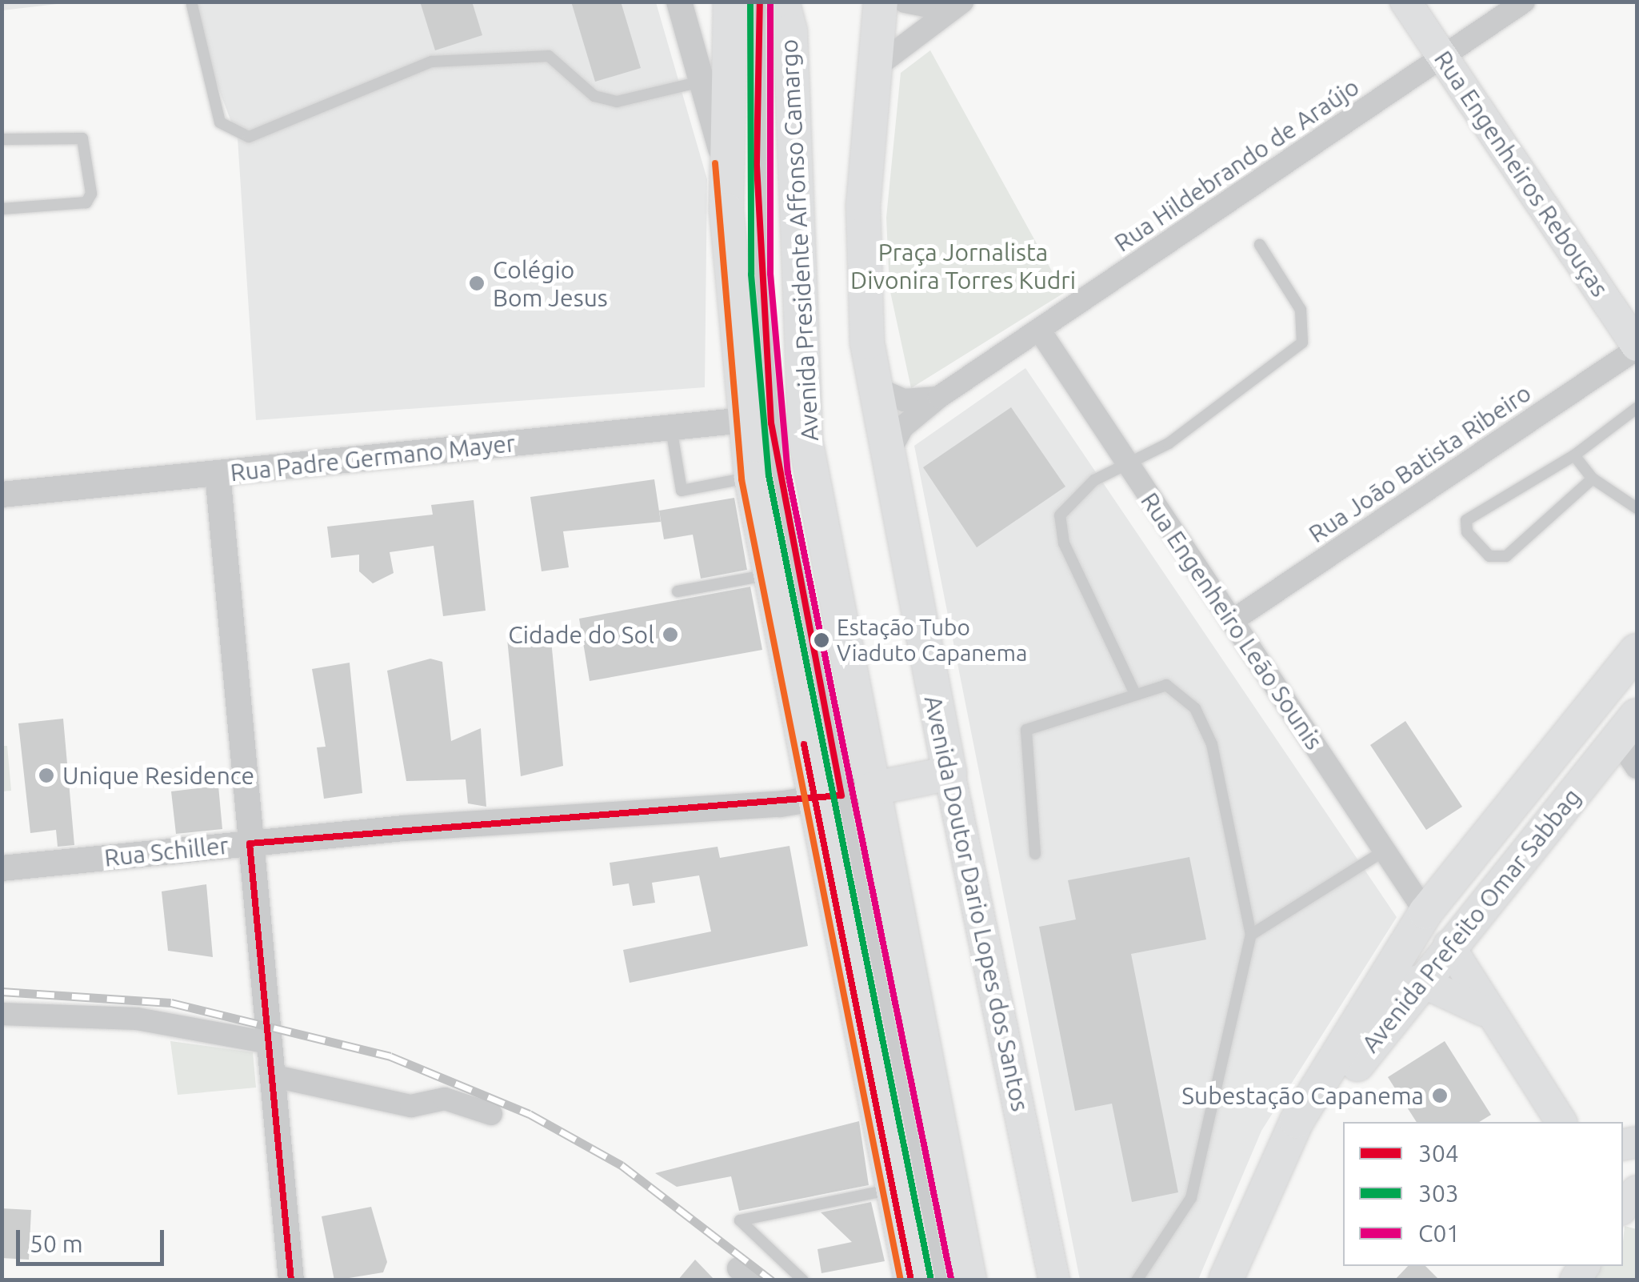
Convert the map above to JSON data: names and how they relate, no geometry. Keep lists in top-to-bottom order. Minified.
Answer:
{"streets":{"main road":["Rua Engenheiros Rebouças","Avenida Presidente Affonso Camargo","Rua Schiller","Avenida Doutor Dario Lopes dos Santos","Avenida Prefeito Omar Sabbag"],"street":["Rua Hildebrando de Araújo","Rua Padre Germano Mayer","Rua João Batista Ribeiro","Rua Engenheiro Leão Sounis"]},"crossings":[["Rua Hildebrando de Araújo","Rua Engenheiros Rebouças"],["Rua Hildebrando de Araújo","Rua Engenheiro Leão Sounis"],["Rua Hildebrando de Araújo","Avenida Doutor Dario Lopes dos Santos"],["Rua Engenheiros Rebouças","Rua João Batista Ribeiro"],["Avenida Presidente Affonso Camargo","Rua Padre Germano Mayer"],["Avenida Presidente Affonso Camargo","Rua Schiller"],["Rua João Batista Ribeiro","Rua Engenheiro Leão Sounis"],["Rua Engenheiro Leão Sounis","Avenida Prefeito Omar Sabbag"],["Rua Schiller","Avenida Doutor Dario Lopes dos Santos"]],"parks":["Praça Jornalista Divonira Torres Kudri"],"places":["Colégio Bom Jesus","Cidade do Sol","Estação Tubo Viaduto Capanema","Unique Residence","Subestação Capanema"],"lines":["transit line 304","transit line 303","transit line C01"],"legend":["304","303","C01"],"scale_bar":"50 m"}
